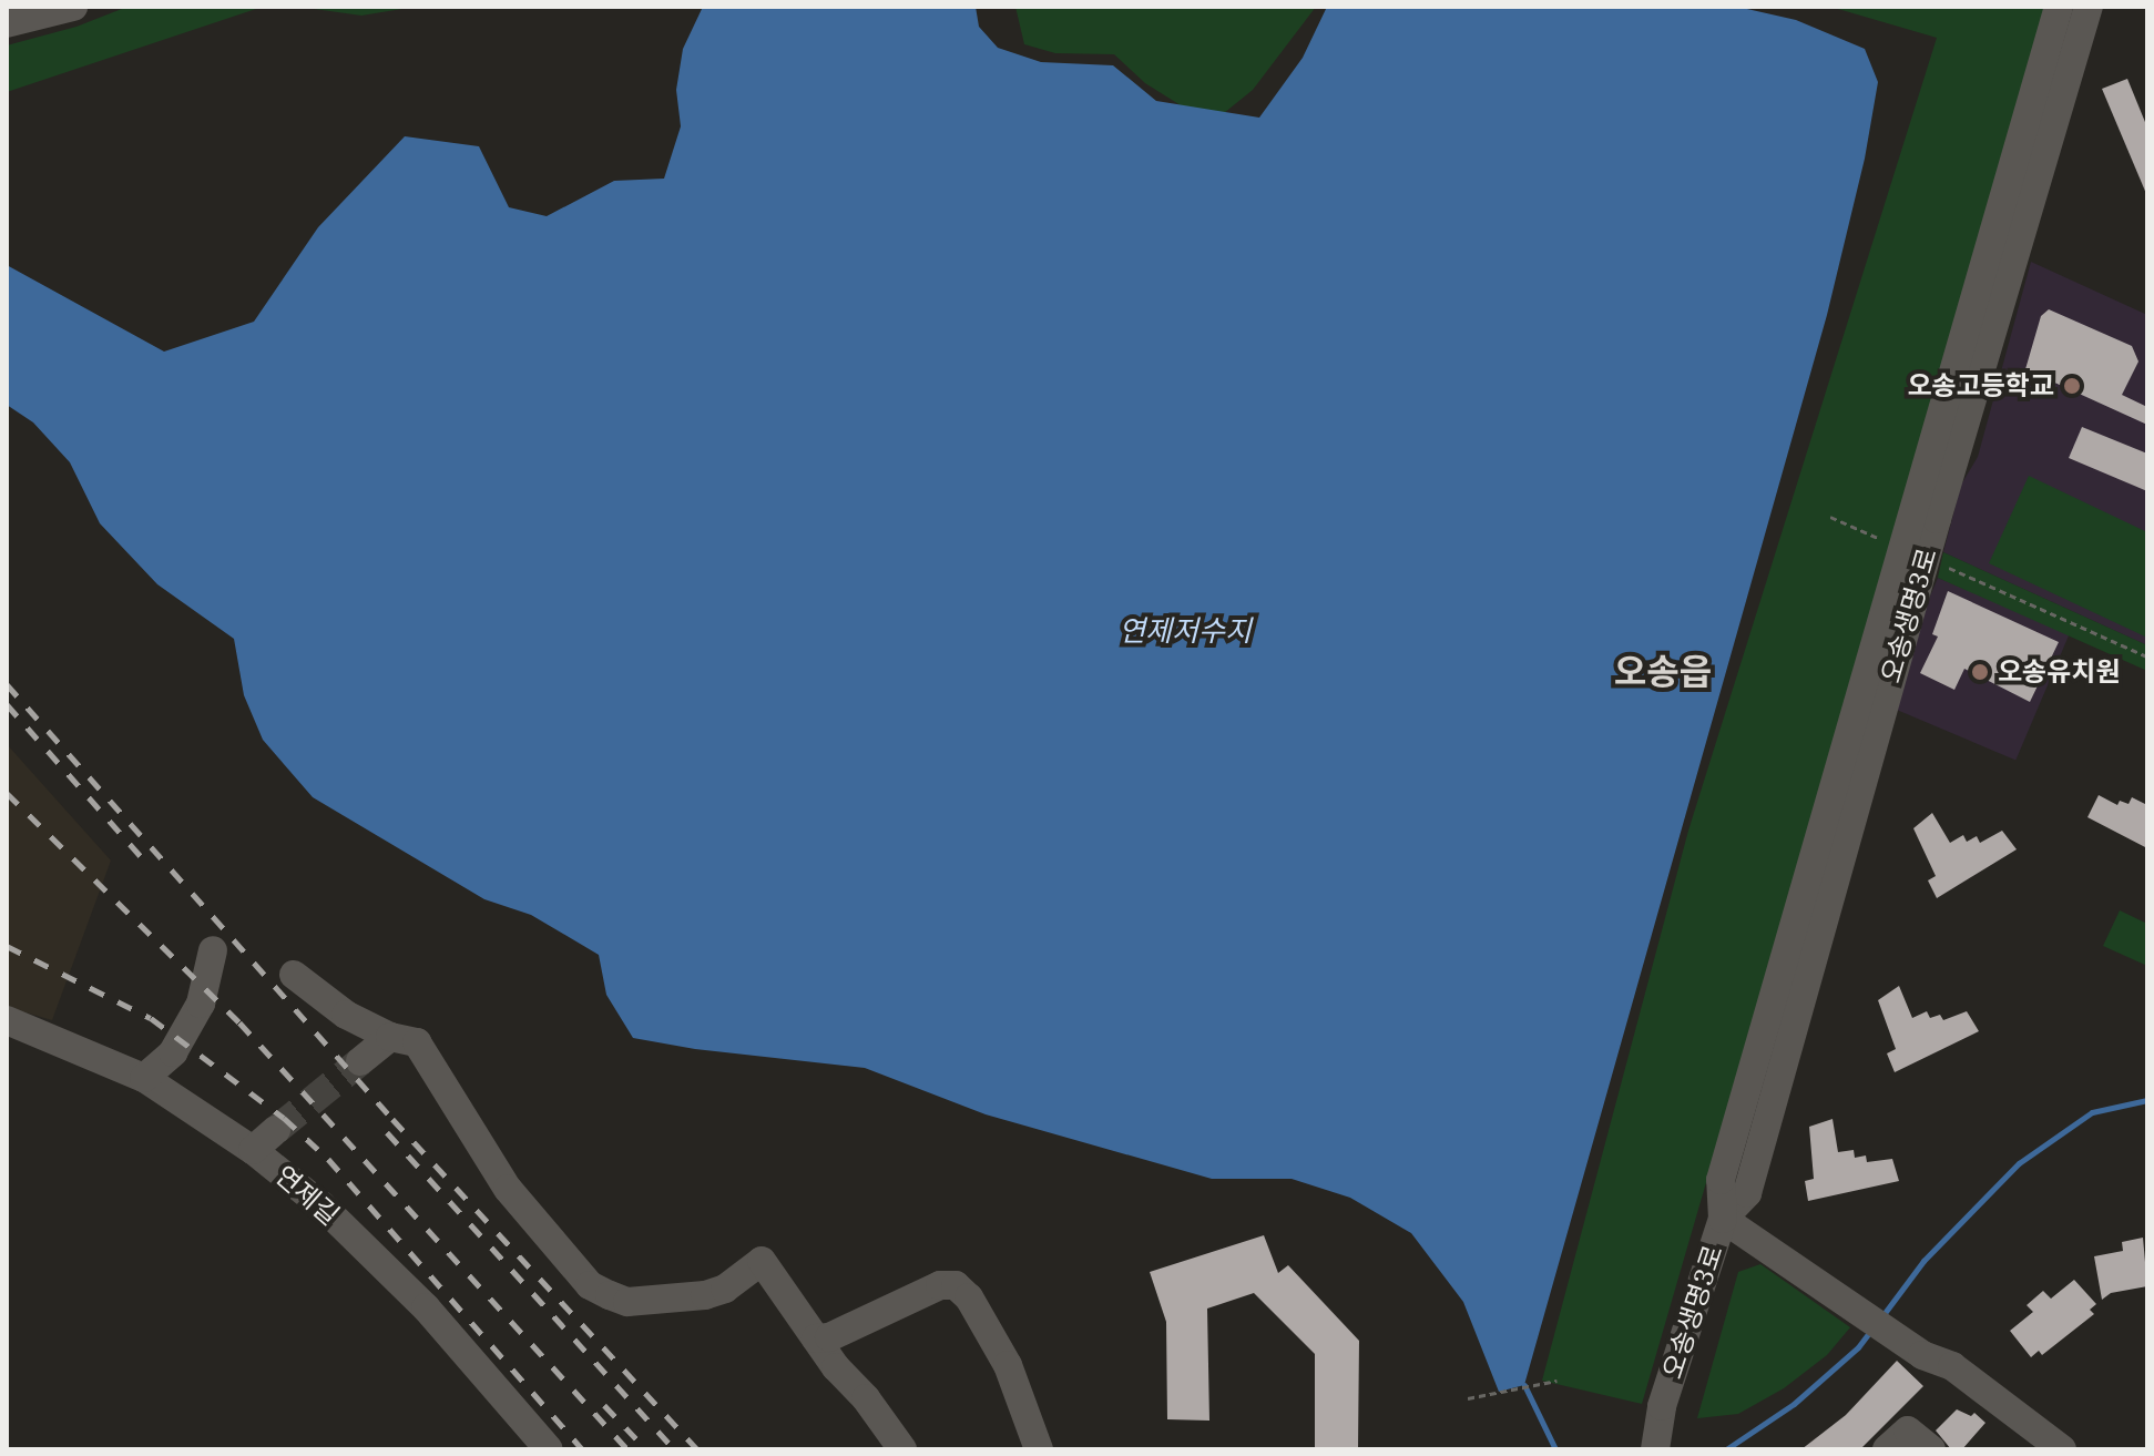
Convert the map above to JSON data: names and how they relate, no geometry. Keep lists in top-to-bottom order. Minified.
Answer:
{"streets":{"street":["오송생명3로","연제길"]},"districts":["오송읍"],"water":["연제저수지"],"places":["오송고등학교","오송유치원"]}
